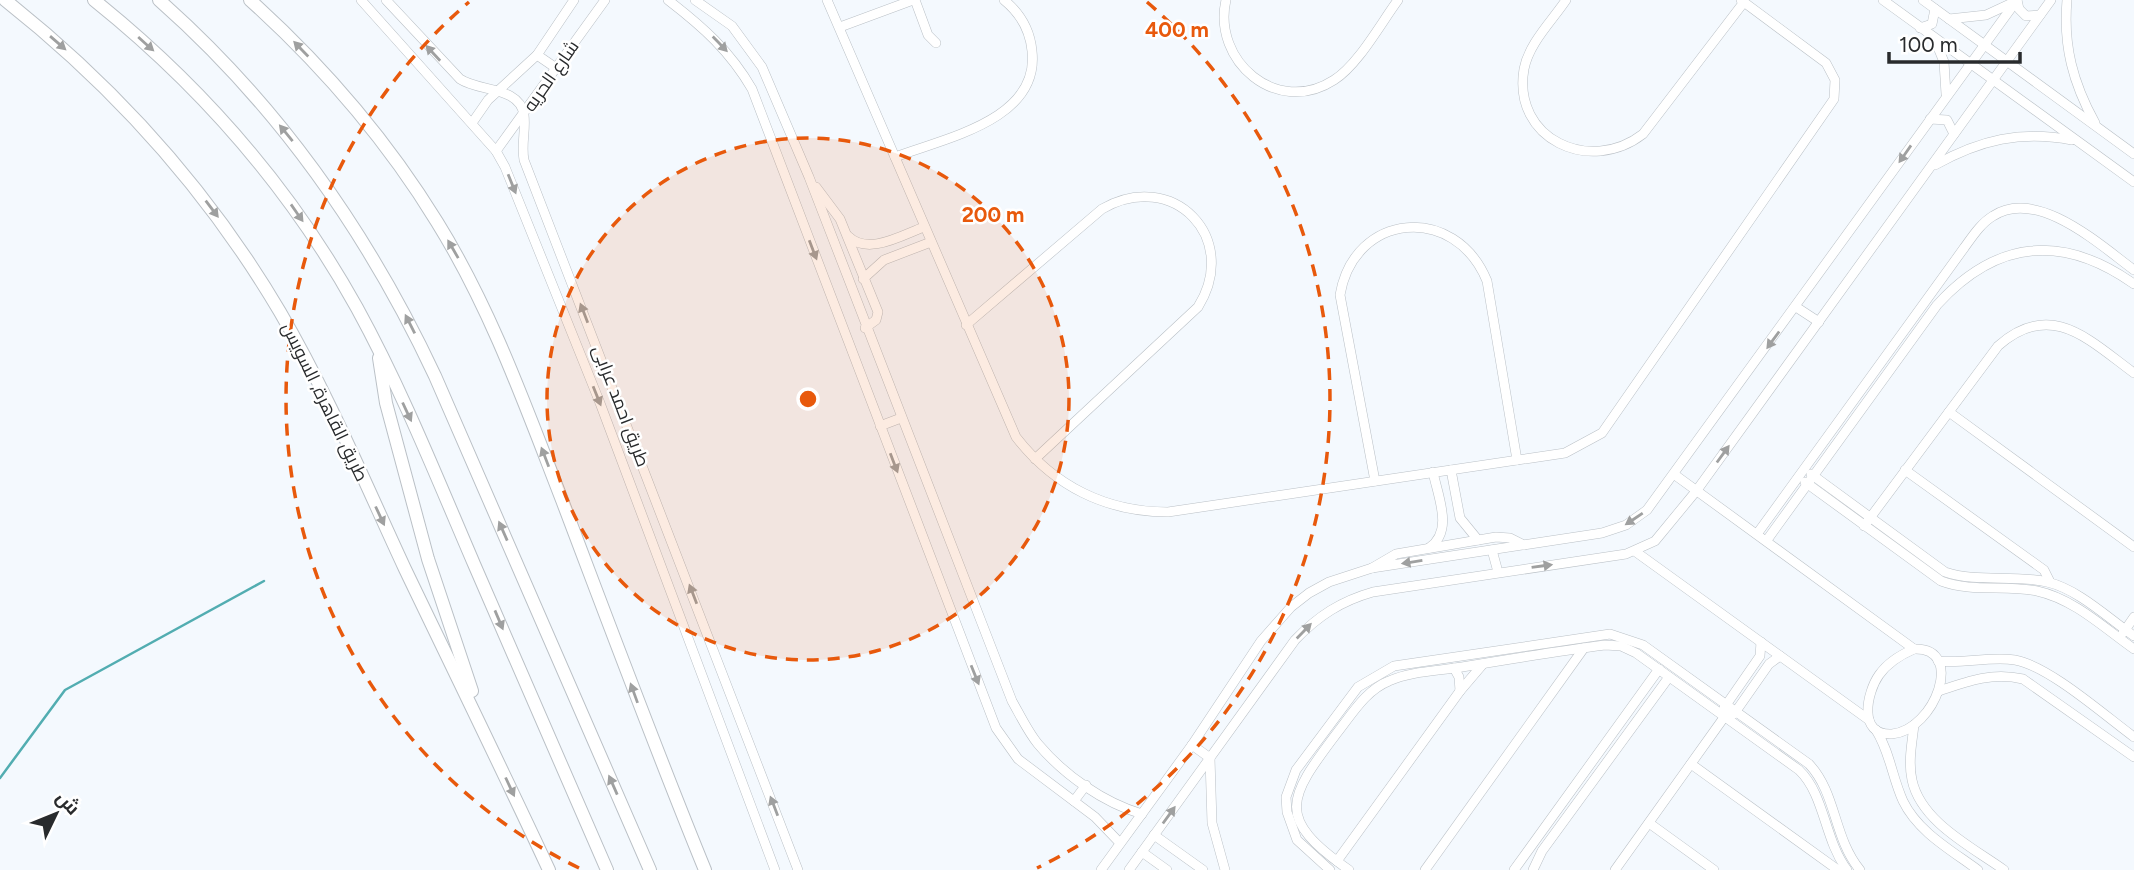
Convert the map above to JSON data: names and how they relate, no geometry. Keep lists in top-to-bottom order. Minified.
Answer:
{"streets":{"highway":["طريق القاهرة, السويس"],"street":["شارع الحريه","طريق احمد عرابى"]},"crossings":[["شارع الحريه","طريق احمد عرابى"]],"scale_bar":"100 m","north":"top right","rings":["400 m","200 m"]}
